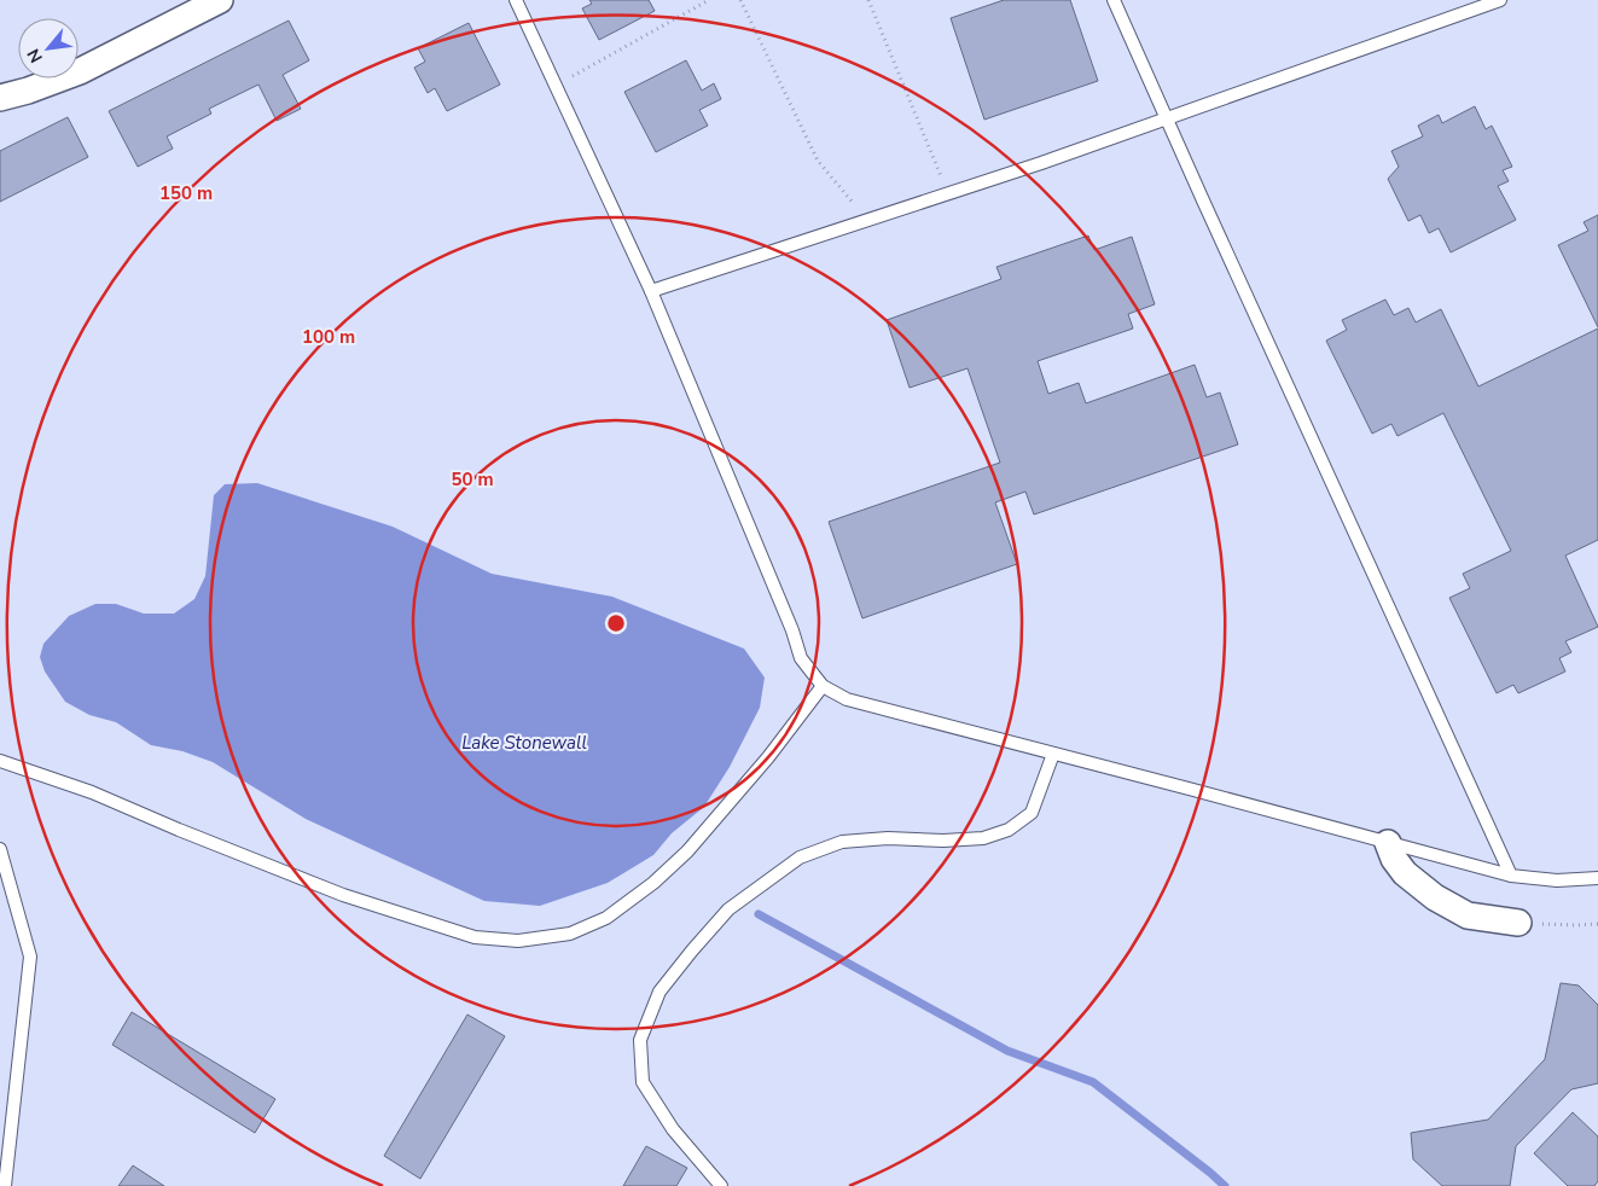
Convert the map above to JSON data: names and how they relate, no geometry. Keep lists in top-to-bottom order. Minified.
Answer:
{"water":["Lake Stonewall"],"north":"bottom left","rings":["150 m","100 m","50 m"]}
